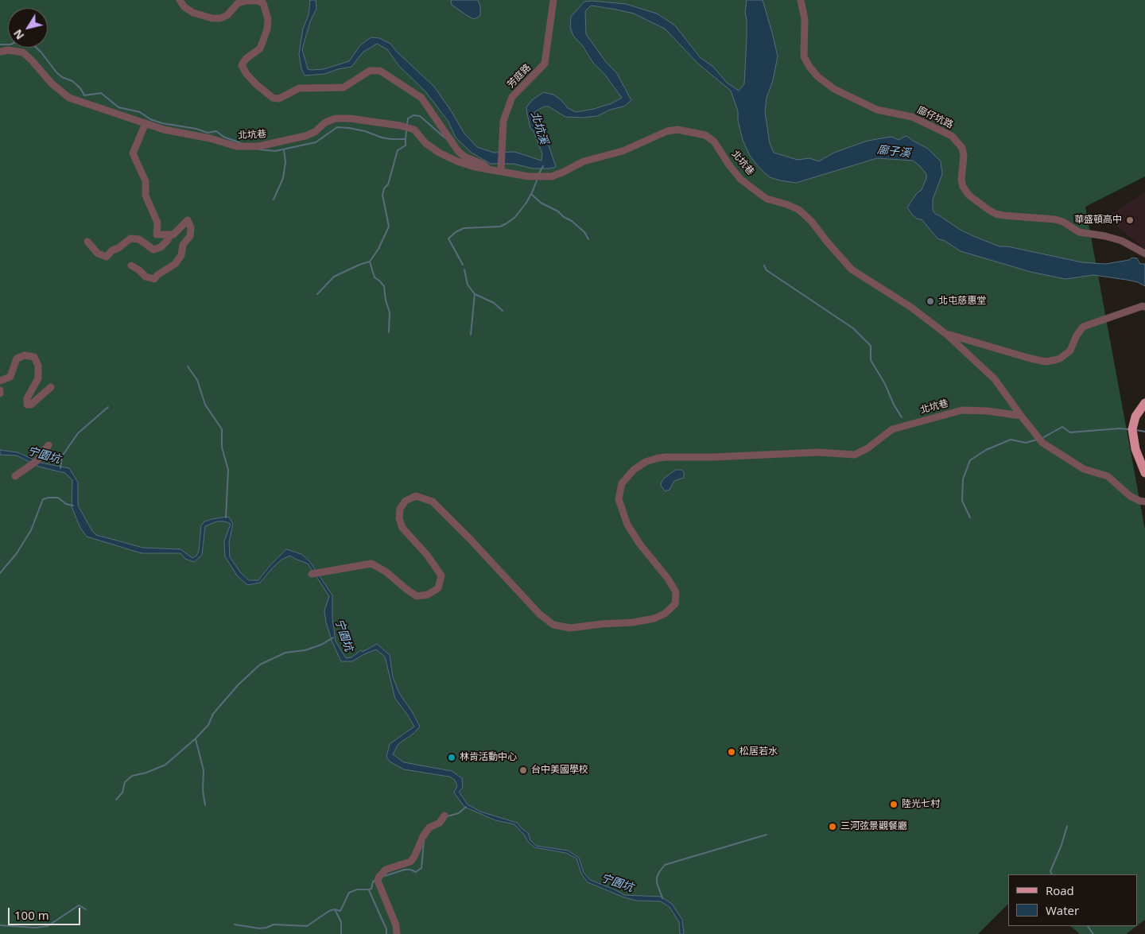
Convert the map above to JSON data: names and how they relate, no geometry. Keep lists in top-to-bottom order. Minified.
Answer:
{"streets":{"street":["芳庭路","廍仔坑路","北坑巷"]},"crossings":[["芳庭路","北坑巷"]],"water":["北坑溪","廍子溪","宁園坑"],"places":["華盛頓高中","北屯慈惠堂","松居若水","林肯活動中心","台中美國學校","陸光七村","三河弦景觀餐廳"],"legend":["Road","Water"],"scale_bar":"100 m","north":"bottom left"}
